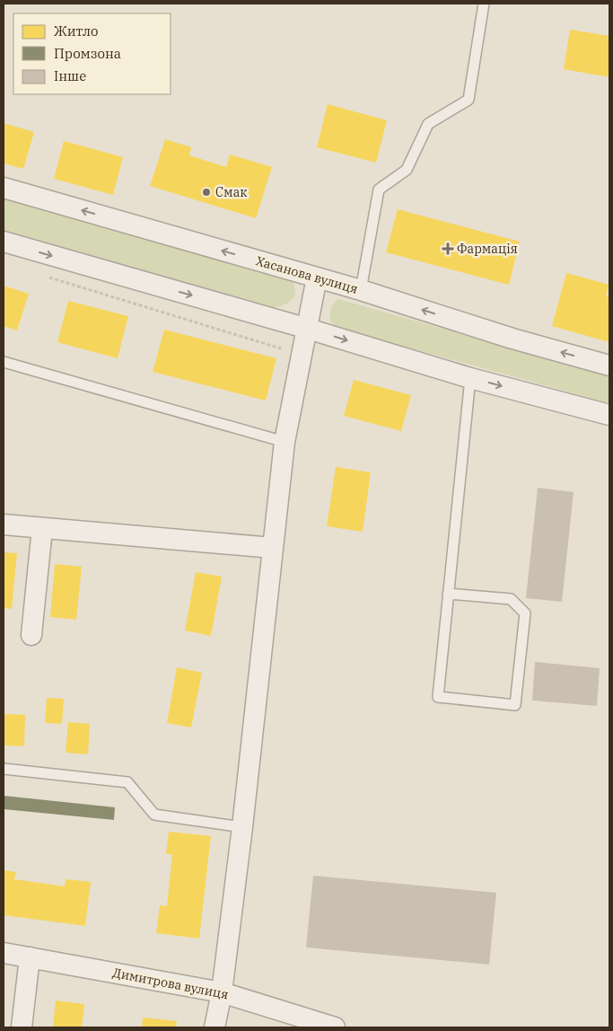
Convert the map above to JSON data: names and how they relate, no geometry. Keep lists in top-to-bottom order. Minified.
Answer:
{"streets":{"street":["Хасанова вулиця","Димитрова вулиця"]},"places":{"other":["Смак"],"health":["Фармація"]},"legend":["Житло","Промзона","Інше"]}
